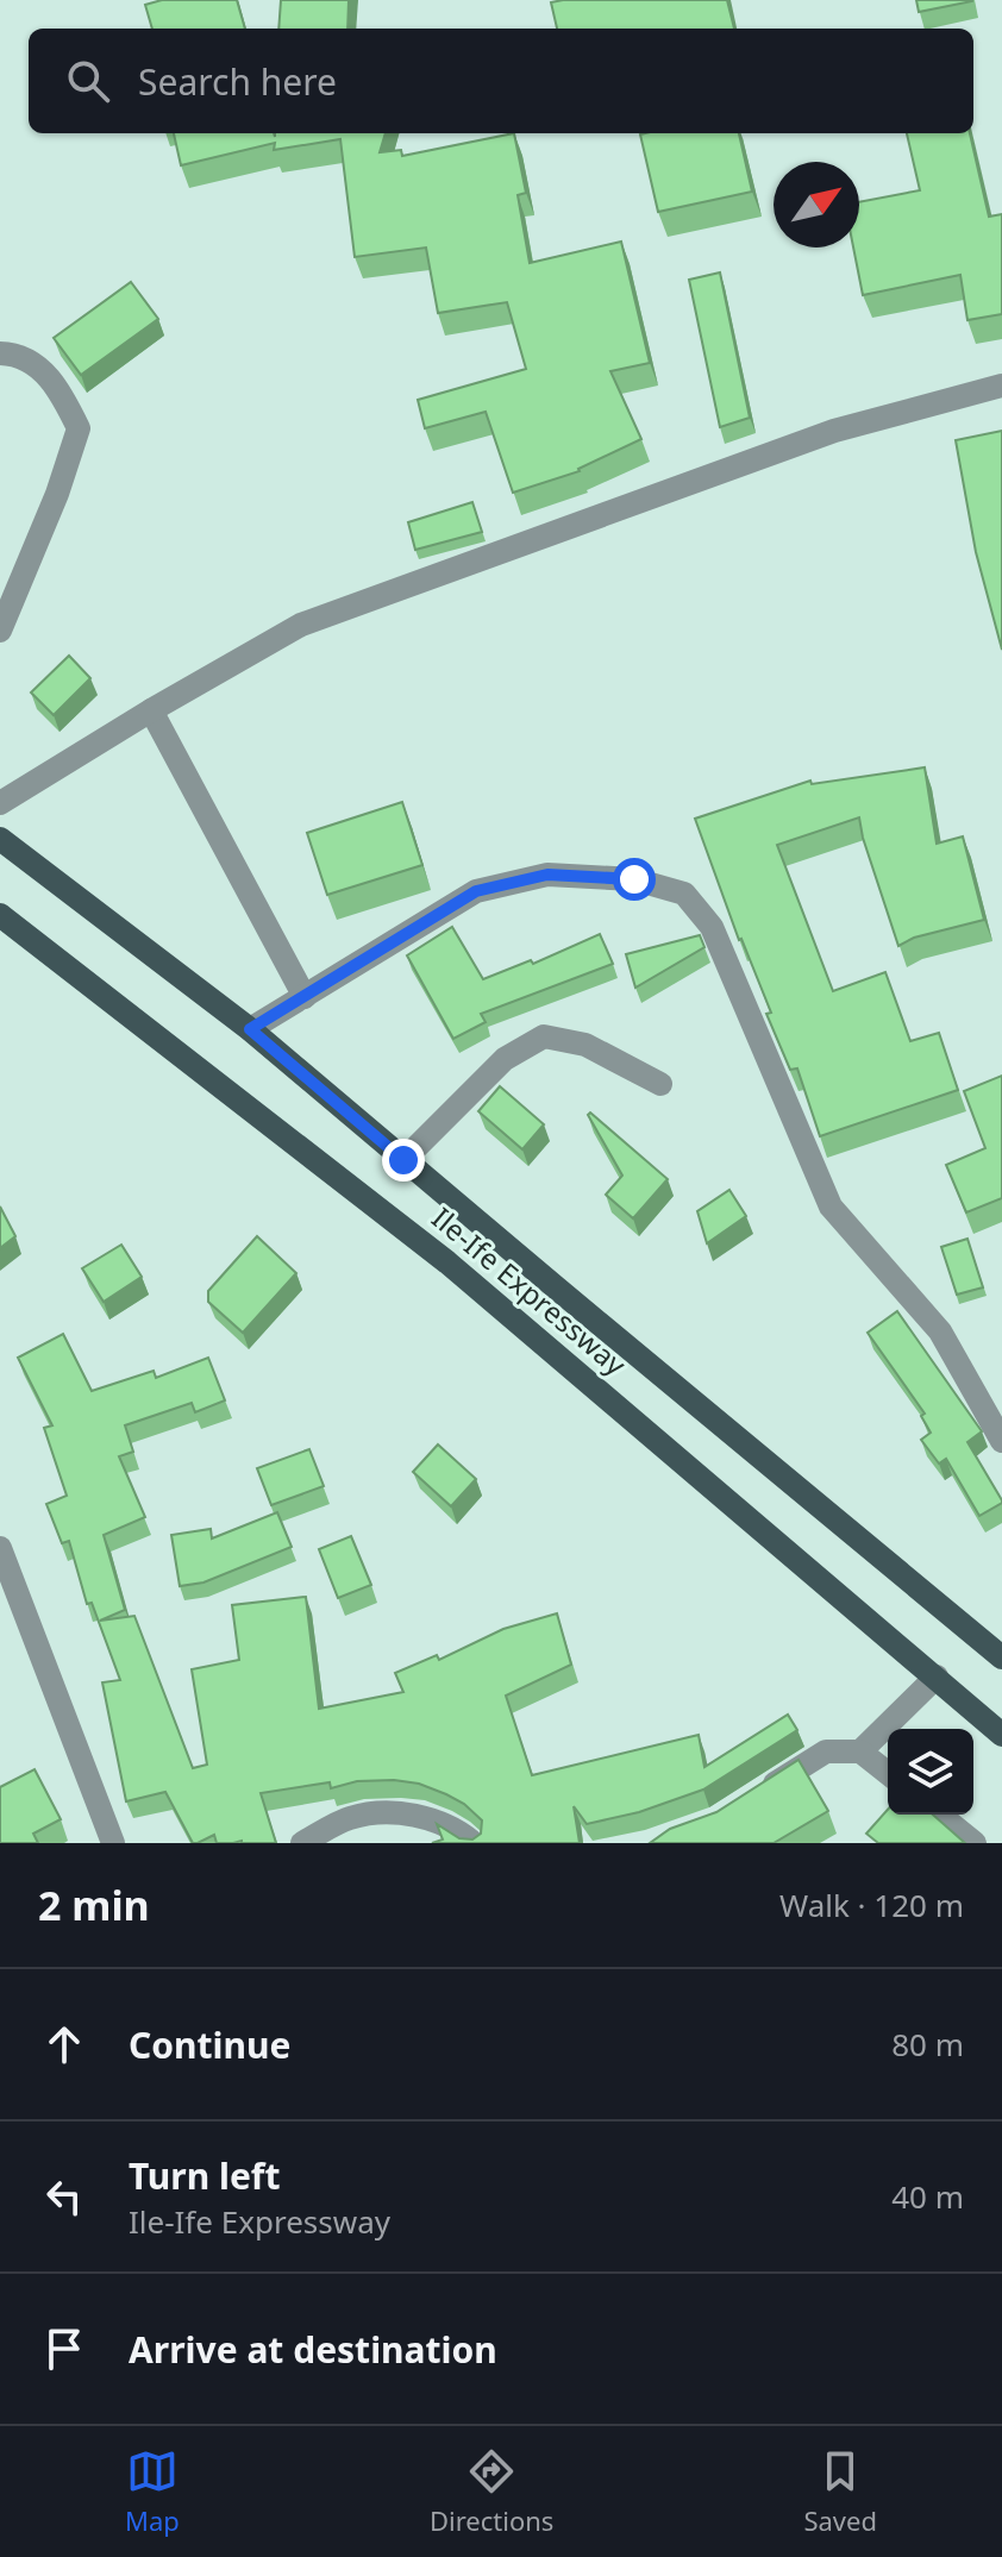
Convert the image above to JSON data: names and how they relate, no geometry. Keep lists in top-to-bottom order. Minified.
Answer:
{"streets":{"main road":["Ile-Ife Expressway"]},"north":"top right","page":{"search":"Search here","heading":["2 min","Walk · 120 m"],"list":[["Continue","80 m"],["Turn left","Ile-Ife Expressway","40 m"],"Arrive at destination"],"nav":["Map","Directions","Saved"]}}
